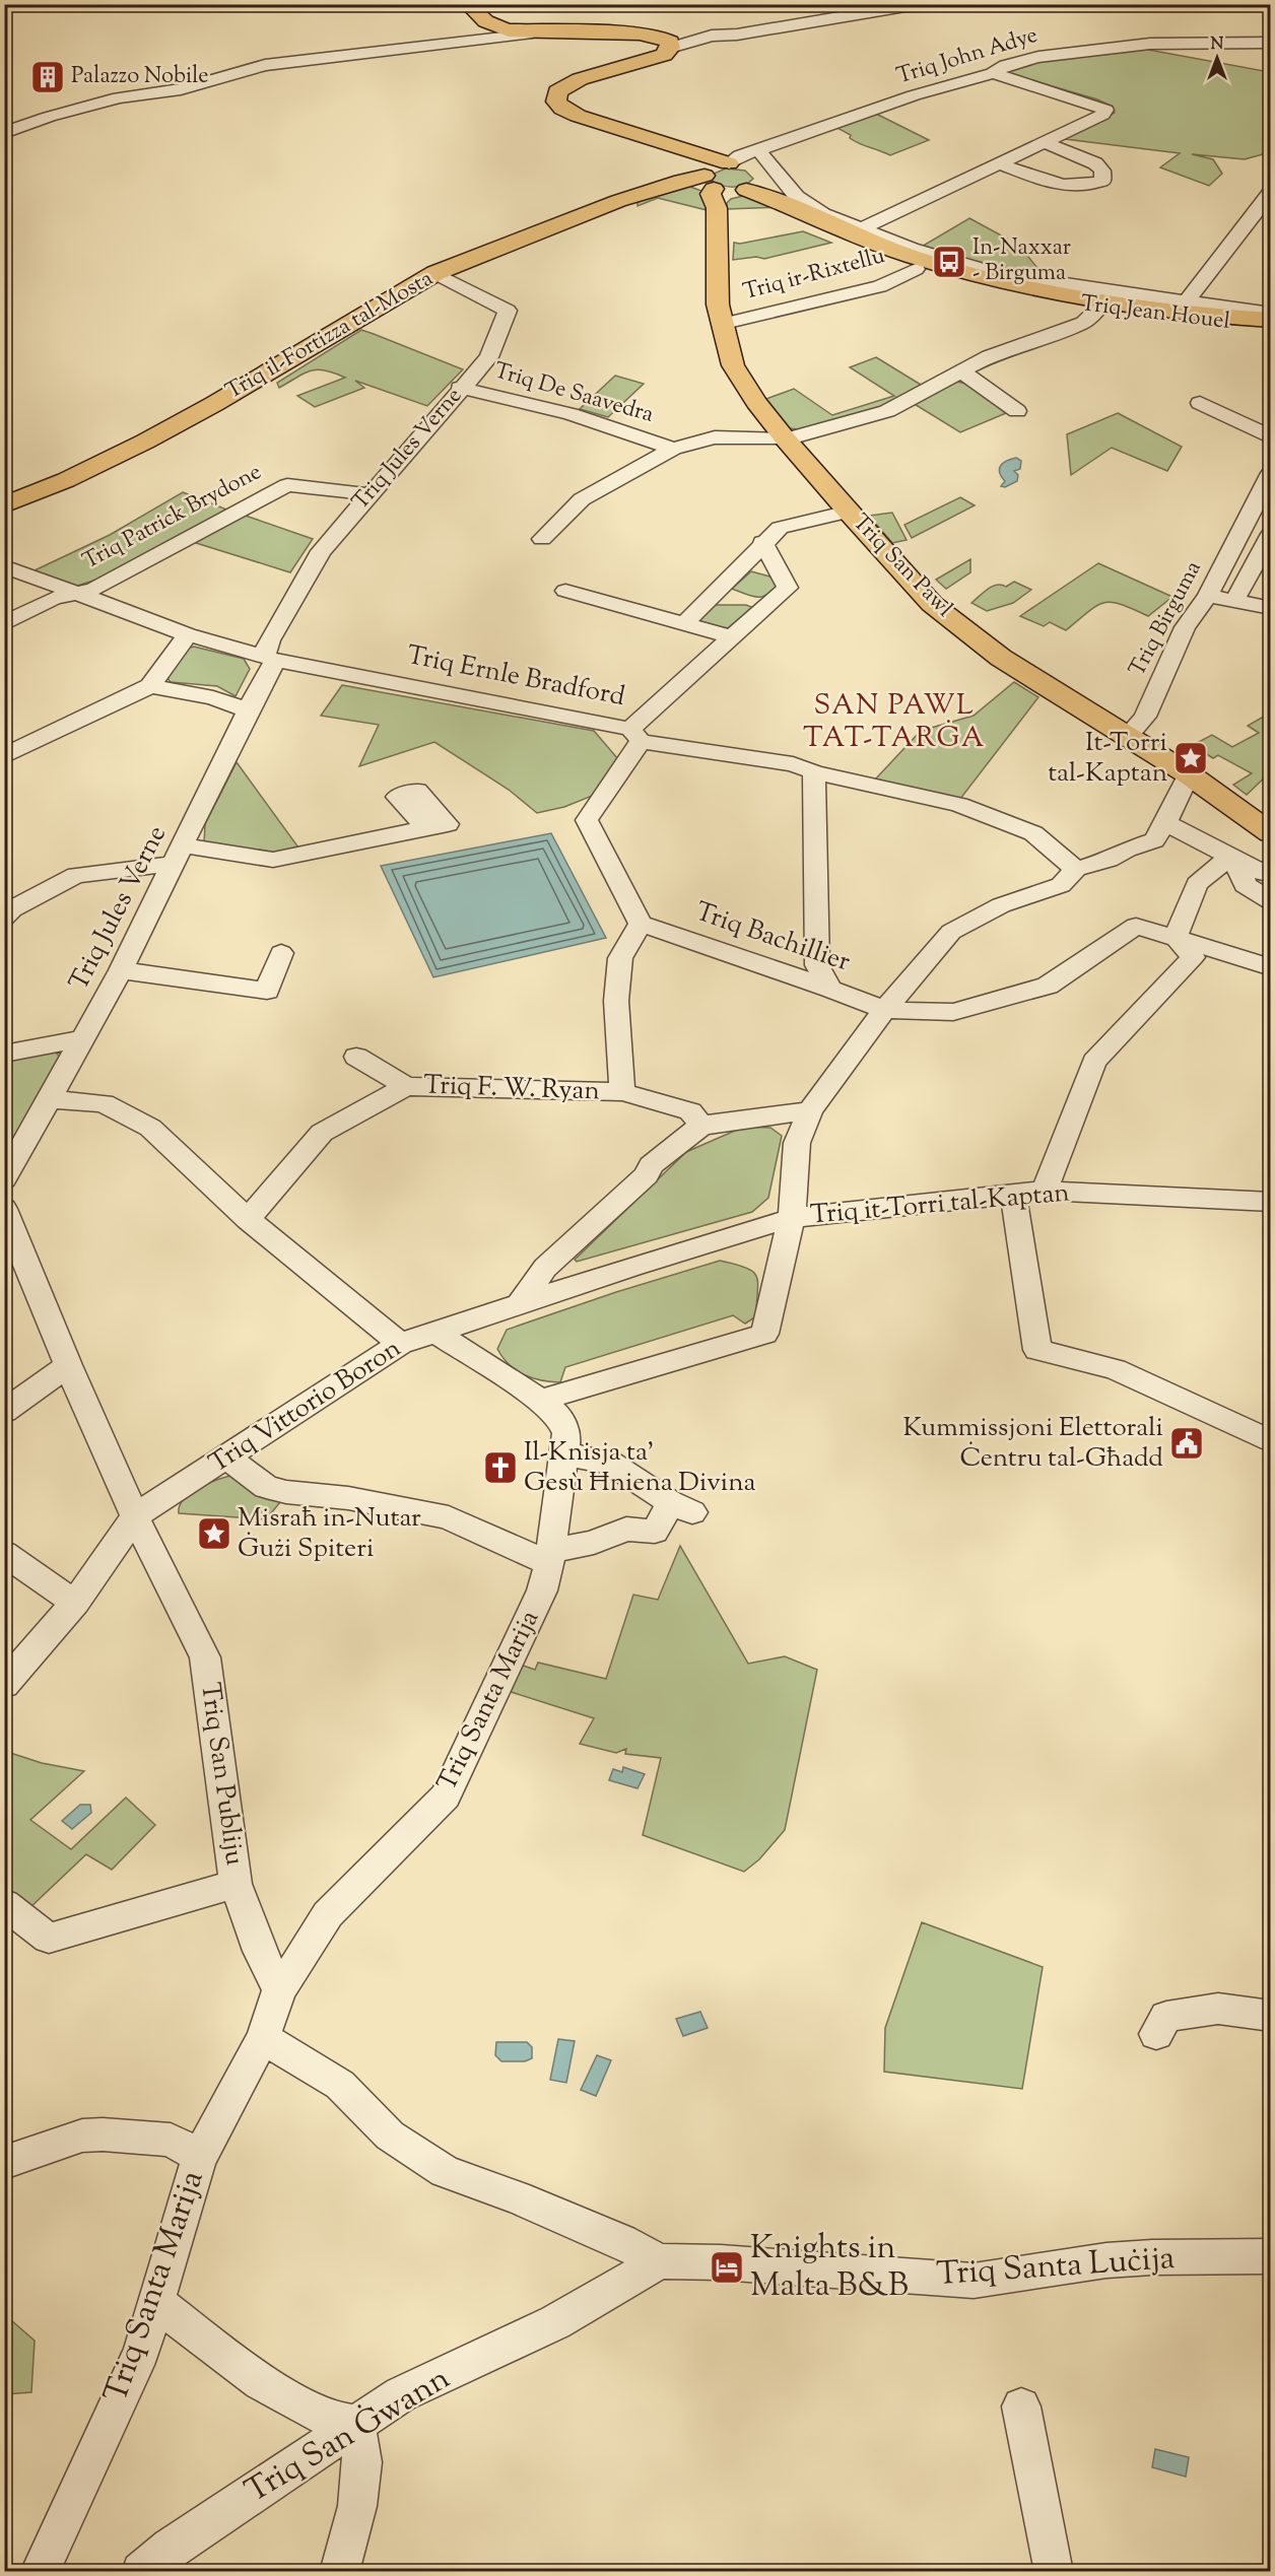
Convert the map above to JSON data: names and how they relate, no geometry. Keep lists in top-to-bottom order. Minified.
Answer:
{"streets":{"main road":["Triq Jean Houel","Triq il-Fortizza tal-Mosta","Triq San Pawl"],"street":["Triq John Adye","Triq ir-Rixtellu","Triq De Saavedra","Triq Jules Verne","Triq Patrick Brydone","Triq Birguma","Triq Ernle Bradford","Triq Bachillier","Triq F. W. Ryan","Triq it-Torri tal-Kaptan","Triq Vittorio Boron","Triq Santa Marija","Triq San Publiju","Triq Santa Luċija","Triq San Ġwann"]},"crossings":[["Triq John Adye","Triq Jean Houel"],["Triq John Adye","Triq il-Fortizza tal-Mosta"],["Triq John Adye","Triq San Pawl"],["Triq ir-Rixtellu","Triq Jean Houel"],["Triq ir-Rixtellu","Triq San Pawl"],["Triq Jean Houel","Triq il-Fortizza tal-Mosta"],["Triq Jean Houel","Triq San Pawl"],["Triq il-Fortizza tal-Mosta","Triq Jules Verne"],["Triq il-Fortizza tal-Mosta","Triq San Pawl"],["Triq De Saavedra","Triq Jules Verne"],["Triq Jules Verne","Triq Patrick Brydone"],["Triq Jules Verne","Triq Ernle Bradford"],["Triq Patrick Brydone","Triq Ernle Bradford"],["Triq San Pawl","Triq Birguma"],["Triq it-Torri tal-Kaptan","Triq Vittorio Boron"],["Triq Vittorio Boron","Triq Santa Marija"],["Triq Vittorio Boron","Triq San Publiju"],["Triq Santa Marija","Triq San Publiju"],["Triq Santa Luċija","Triq San Ġwann"]],"districts":["SAN PAWL TAT-TARĠA"],"places":{"building":["Palazzo Nobile"],"bus stop":["In-Naxxar - Birguma"],"place":["It-Torri tal-Kaptan","Misraħ in-Nutar Ġużi Spiteri"],"public building":["Kummissjoni Elettorali Ċentru tal-Għadd"],"church":["Il-Knisja ta' Gesù Ħniena Divina"],"hotel":["Knights in Malta B&B"]},"north":"top"}
